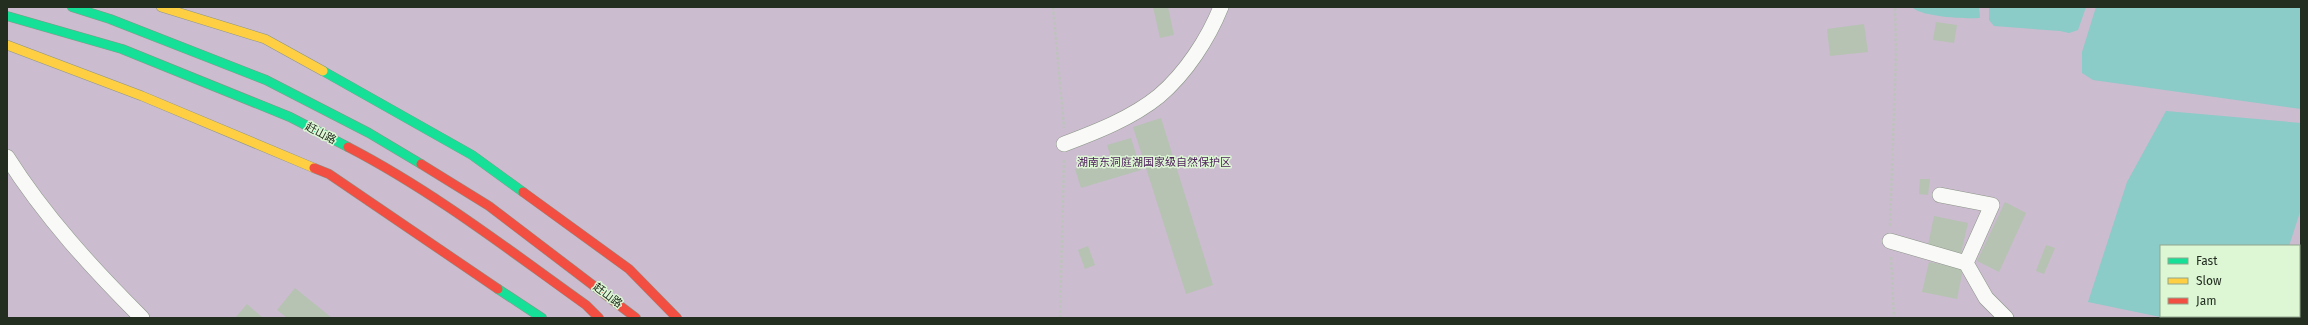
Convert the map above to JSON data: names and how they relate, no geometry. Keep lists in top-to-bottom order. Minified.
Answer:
{"streets":{"main road":["赶山路"]},"parks":["湖南东洞庭湖国家级自然保护区"],"legend":["Fast","Slow","Jam"]}
